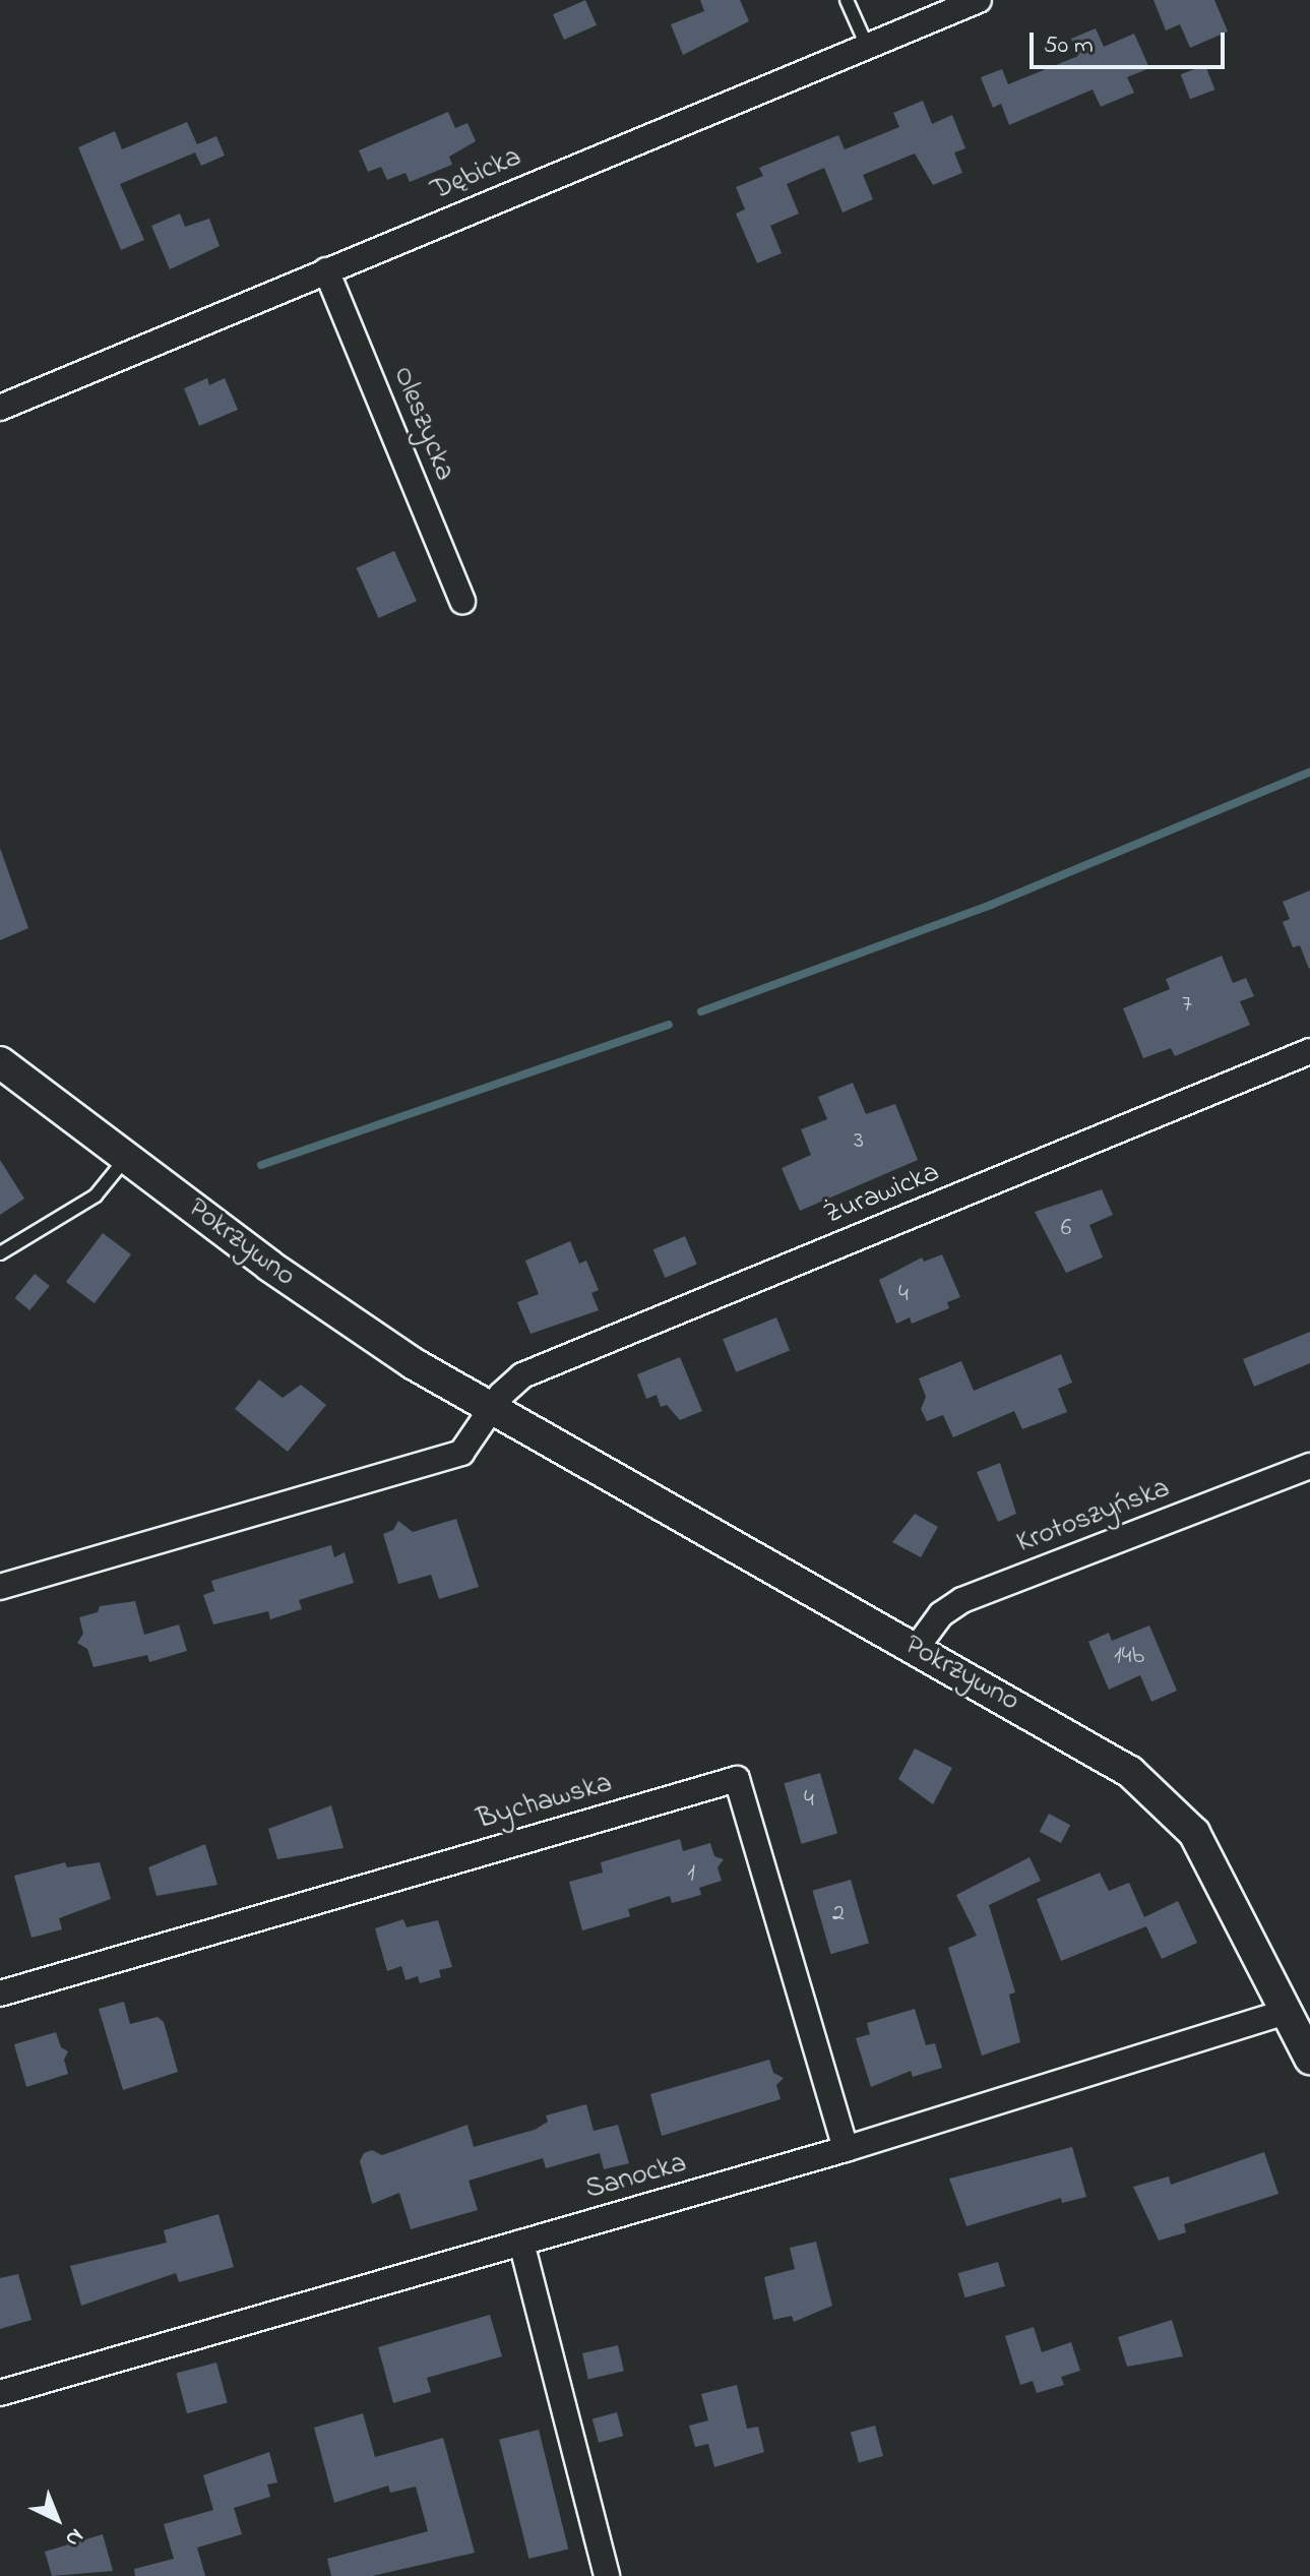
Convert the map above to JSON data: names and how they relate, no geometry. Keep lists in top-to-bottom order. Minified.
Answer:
{"streets":{"street":["Dębicka","Oleszycka","Żurawicka","Pokrzywno","Krotoszyńska","Bychawska","Sanocka"]},"crossings":[["Dębicka","Oleszycka"],["Żurawicka","Pokrzywno"],["Pokrzywno","Krotoszyńska"],["Pokrzywno","Sanocka"],["Bychawska","Sanocka"]],"house_numbers":["7","3","6","4","14b","4","1","2"],"scale_bar":"50 m","north":"bottom right"}
